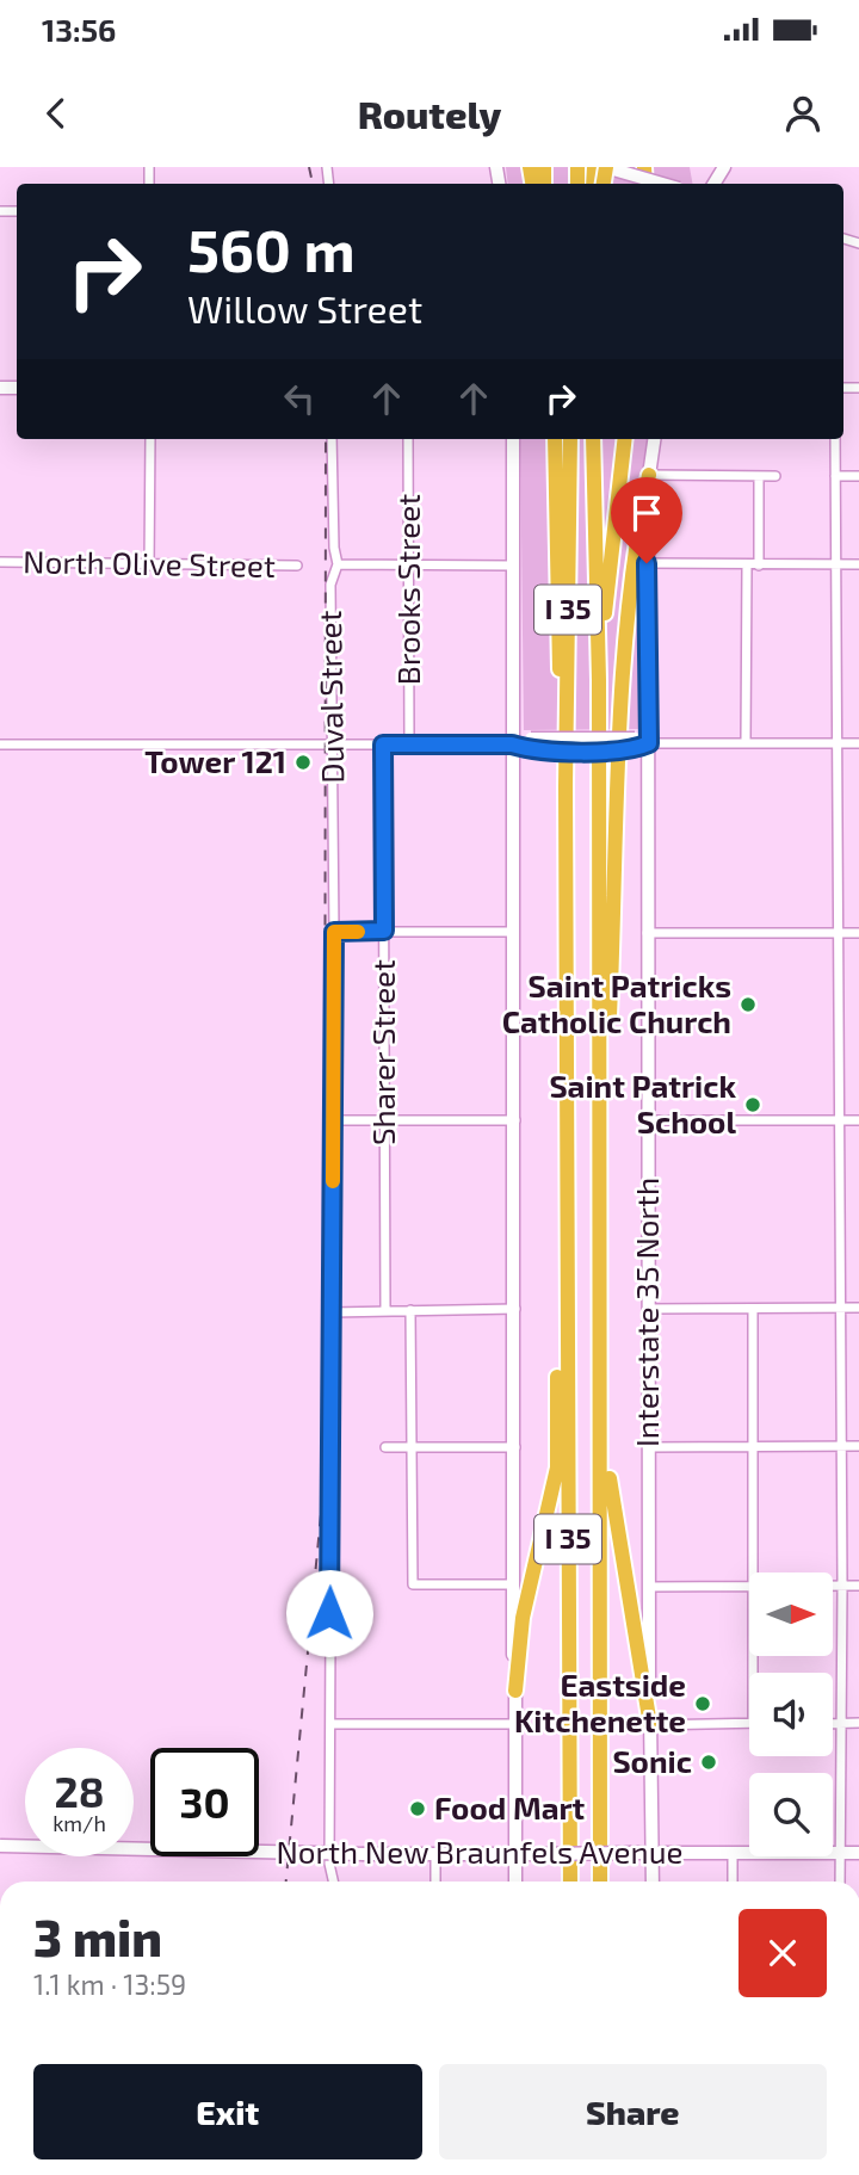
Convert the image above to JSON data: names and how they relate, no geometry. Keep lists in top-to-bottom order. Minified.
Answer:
{"streets":{"highway":["I 35"],"main road":["Interstate 35 North","North New Braunfels Avenue"],"street":["North Olive Street","Brooks Street","Duval Street","Sharer Street"]},"crossings":[["Interstate 35 North","North New Braunfels Avenue"]],"places":["Tower 121","Saint Patricks Catholic Church","Saint Patrick School","Eastside Kitchenette","Sonic","Food Mart"],"north":"right","page":{"status":"13:56","header":"Routely","turn":["560 m","Willow Street"],"speed":"28 km/h","limit":"30","heading":["3 min","1.1 km · 13:59"],"buttons":["Exit","Share"]}}
